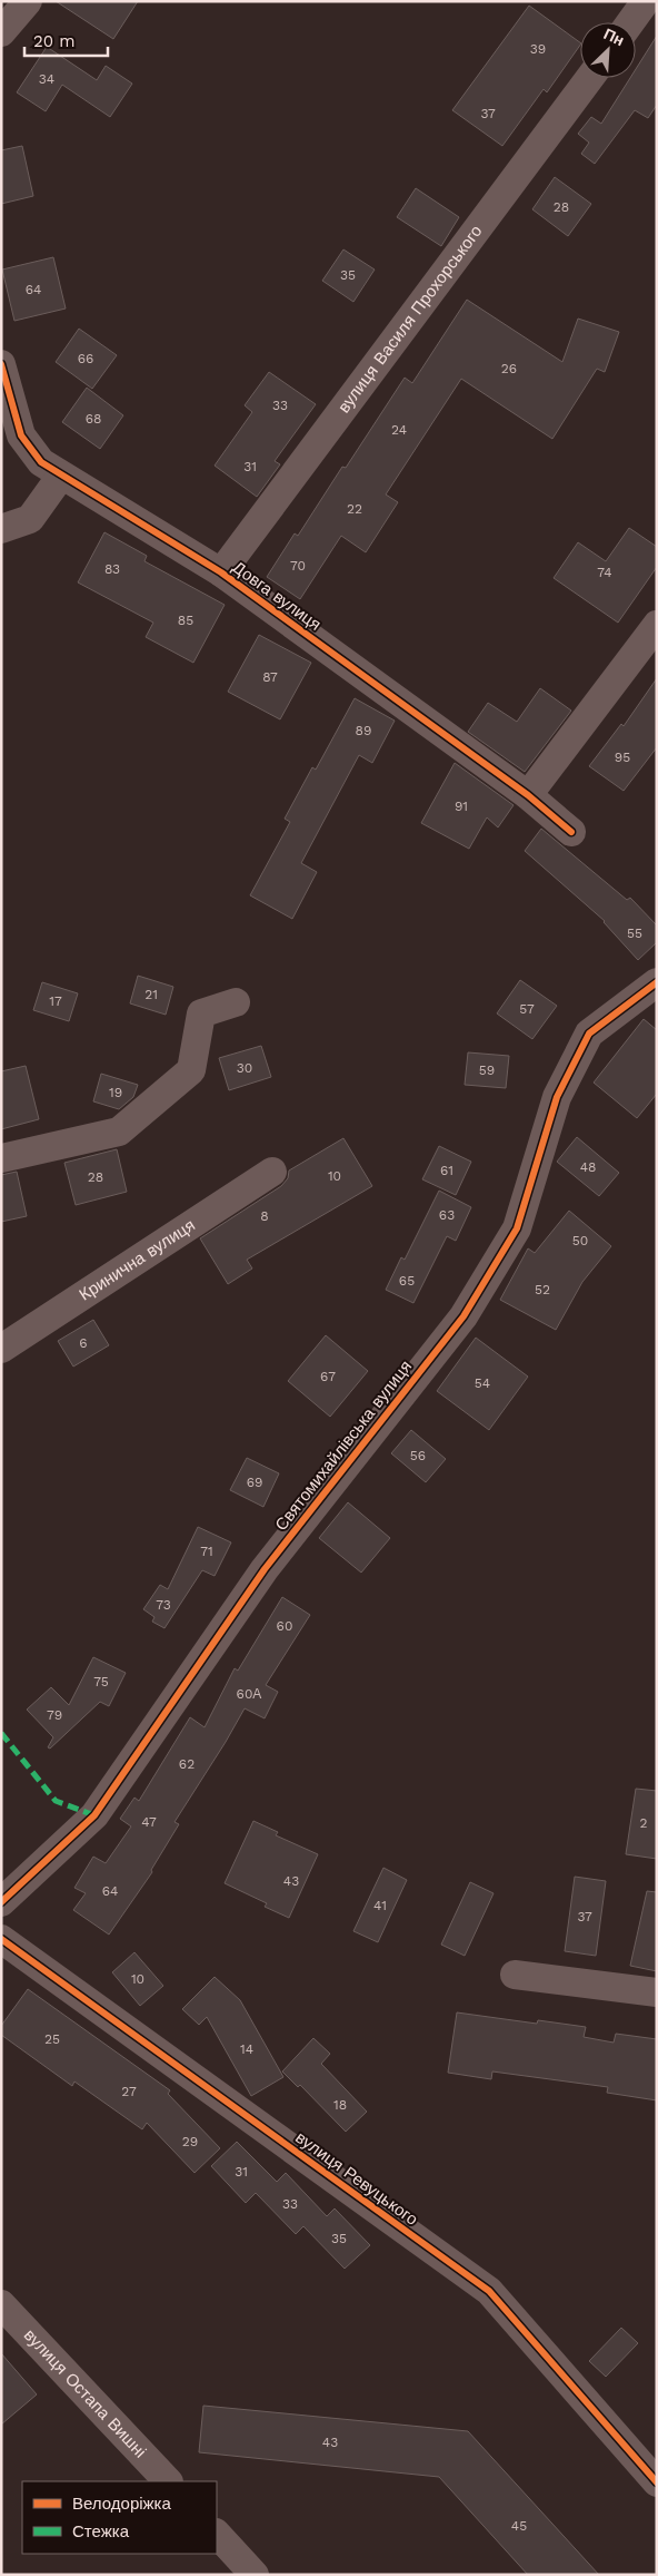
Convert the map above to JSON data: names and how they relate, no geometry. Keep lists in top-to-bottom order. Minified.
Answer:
{"streets":{"street":["вулиця Василя Прохорського","Довга вулиця","Кринична вулиця","Святомихайлівська вулиця","вулиця Ревуцького","вулиця Остапа Вишні"]},"crossings":[["вулиця Василя Прохорського","Довга вулиця"]],"house_numbers":["39","34","37","28","35","64","66","26","33","68","24","31","22","70","83","74","85","87","89","95","91","55","21","17","57","30","59","19","48","61","10","28","63","8","50","65","52","6","67","54","56","69","71","73","60","75","60А","79","62","47","2","43","64","41","37","10","25","14","27","18","29","31","33","35","43","45"],"legend":["Велодоріжка","Стежка"],"scale_bar":"20 m","north":"top right"}
